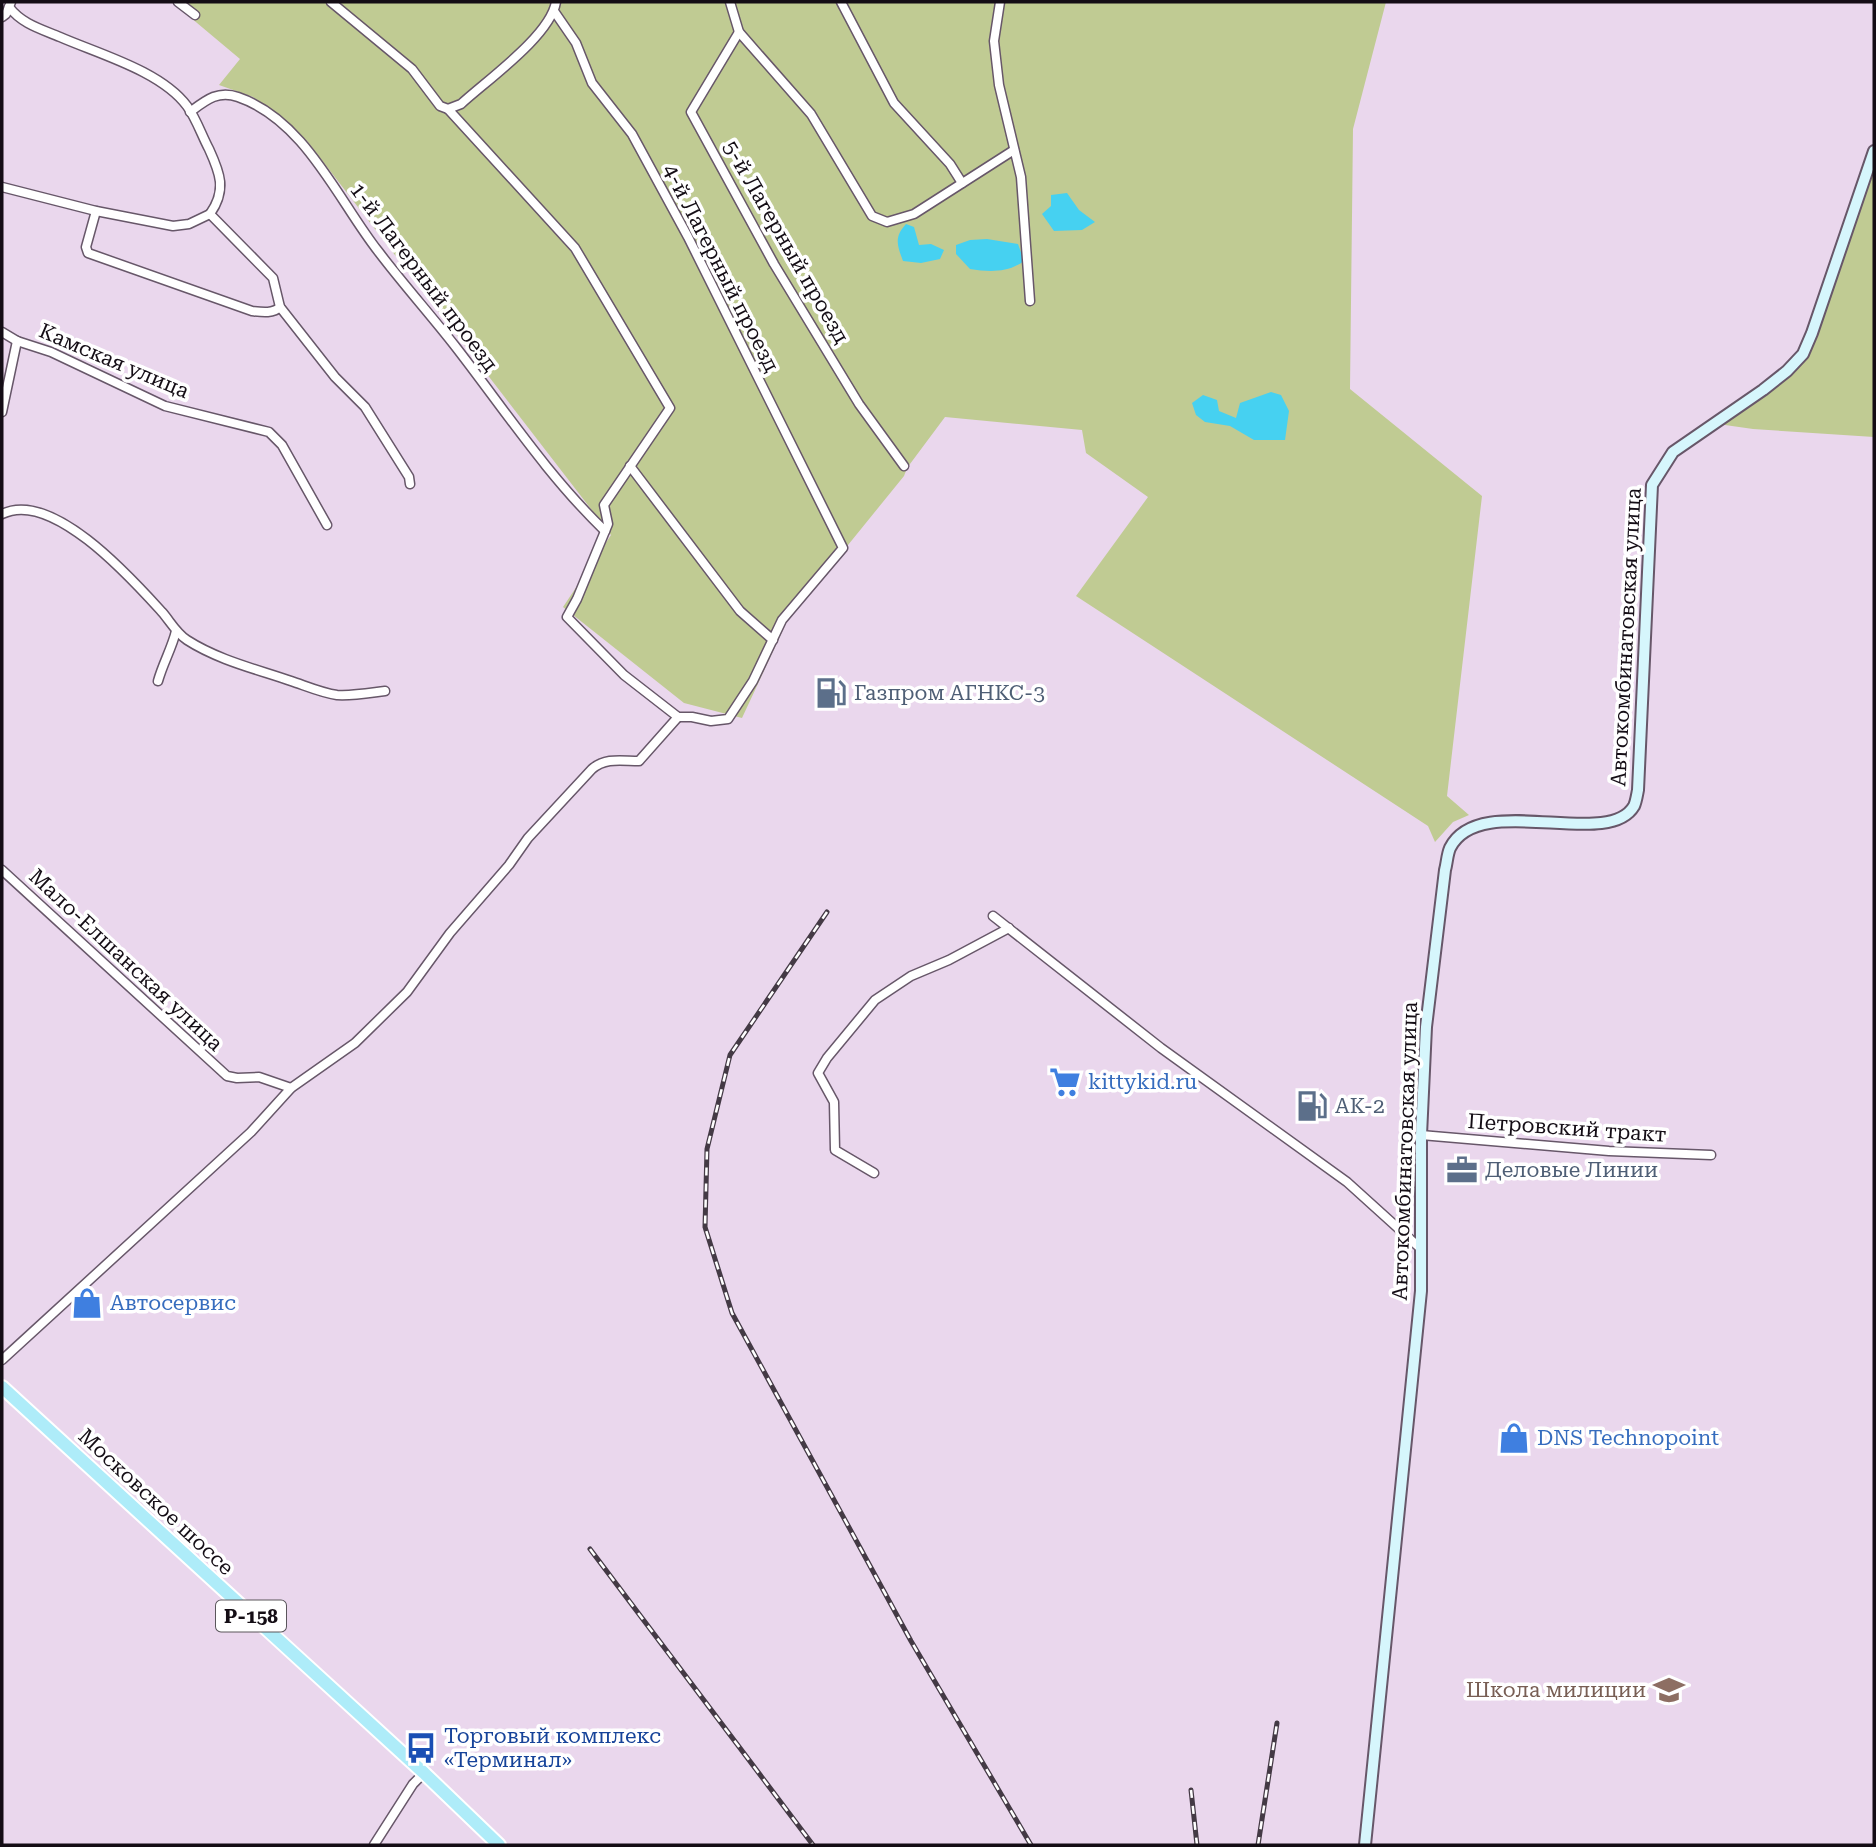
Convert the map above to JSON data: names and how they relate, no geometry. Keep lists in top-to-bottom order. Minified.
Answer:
{"streets":{"main road":["Московское шоссе","Р-158"],"street":["5-й Лагерный проезд","4-й Лагерный проезд","1-й Лагерный проезд","Камская улица","Автокомбинатовская улица","Мало-Елшанская улица","Петровский тракт"]},"crossings":[["Автокомбинатовская улица","Петровский тракт"]],"places":{"fuel station":["Газпром АГНКС-3","АК-2"],"supermarket":["kittykid.ru"],"office":["Деловые Линии"],"shop":["Автосервис","DNS Technopoint"],"school or university":["Школа милиции"],"bus stop":["Торговый комплекс «Терминал»"]}}
